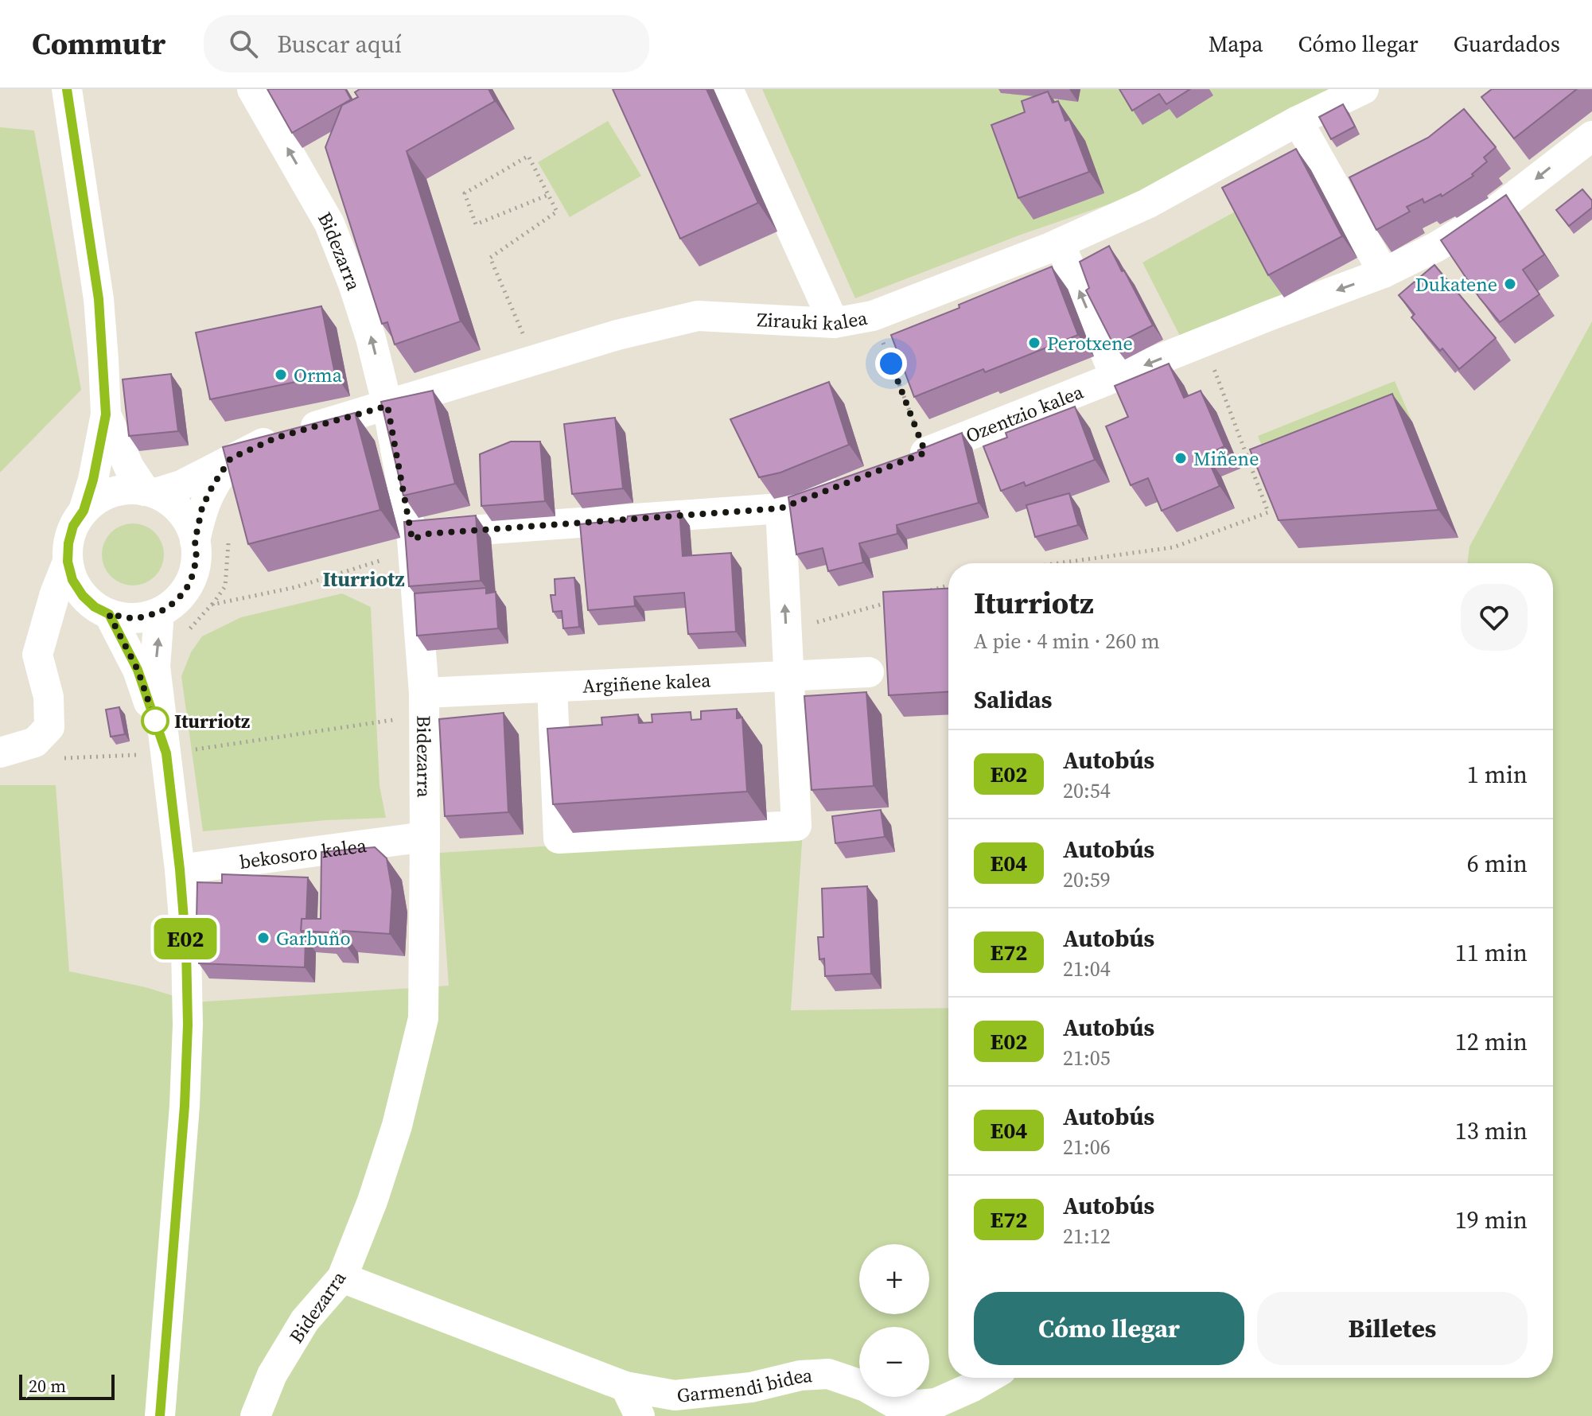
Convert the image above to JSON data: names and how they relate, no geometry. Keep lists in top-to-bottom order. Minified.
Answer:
{"streets":{"street":["Bidezarra","Zirauki kalea","Ozentzio kalea","Argiñene kalea","bekosoro kalea","Garmendi bidea"]},"crossings":[["Bidezarra","Zirauki kalea"],["Bidezarra","Argiñene kalea"],["Bidezarra","bekosoro kalea"],["Bidezarra","Garmendi bidea"]],"one_way":["Ozentzio kalea"],"districts":["Iturriotz"],"places":["Dukatene","Perotxene","Orma","Miñene","Iturriotz","Garbuño"],"lines":["bus line E02"],"scale_bar":"20 m","page":{"header":"Commutr","search":"Buscar aquí","nav":["Mapa","Cómo llegar","Guardados"],"on_map":"E02","heading":[["Iturriotz","A pie · 4 min · 260 m"],"Salidas"],"list":[{"mark":"E02","name":"Autobús","note":"20:54","value":"1 min"},{"mark":"E04","name":"Autobús","note":"20:59","value":"6 min"},{"mark":"E72","name":"Autobús","note":"21:04","value":"11 min"},{"mark":"E02","name":"Autobús","note":"21:05","value":"12 min"},{"mark":"E04","name":"Autobús","note":"21:06","value":"13 min"},{"mark":"E72","name":"Autobús","note":"21:12","value":"19 min"}],"map_buttons":["+","−"],"buttons":["Cómo llegar","Billetes"],"scale":"20 m"}}
